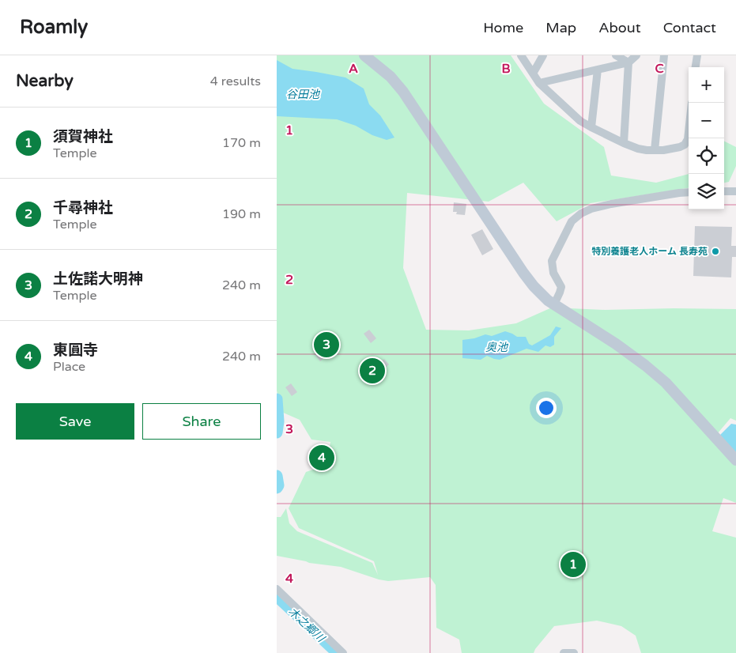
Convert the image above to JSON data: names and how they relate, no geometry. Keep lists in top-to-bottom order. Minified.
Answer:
{"water":["谷田池","奥池","木之郷川"],"places":["特別養護老人ホーム 長寿苑"],"page":{"header":"Roamly","nav":["Home","Map","About","Contact"],"heading":["Nearby","4 results"],"map_buttons":["+","−"],"list":[{"mark":"1","name":"須賀神社","note":"Temple","value":"170 m"},{"mark":"2","name":"千尋神社","note":"Temple","value":"190 m"},{"mark":"3","name":"土佐諾大明神","note":"Temple","value":"240 m"},{"mark":"4","name":"東圓寺","note":"Place","value":"240 m"}],"pins":["3","2","4","1"],"buttons":["Save","Share"]},"grid":{"columns":["A","B","C"],"rows":["1","2","3","4"]}}
